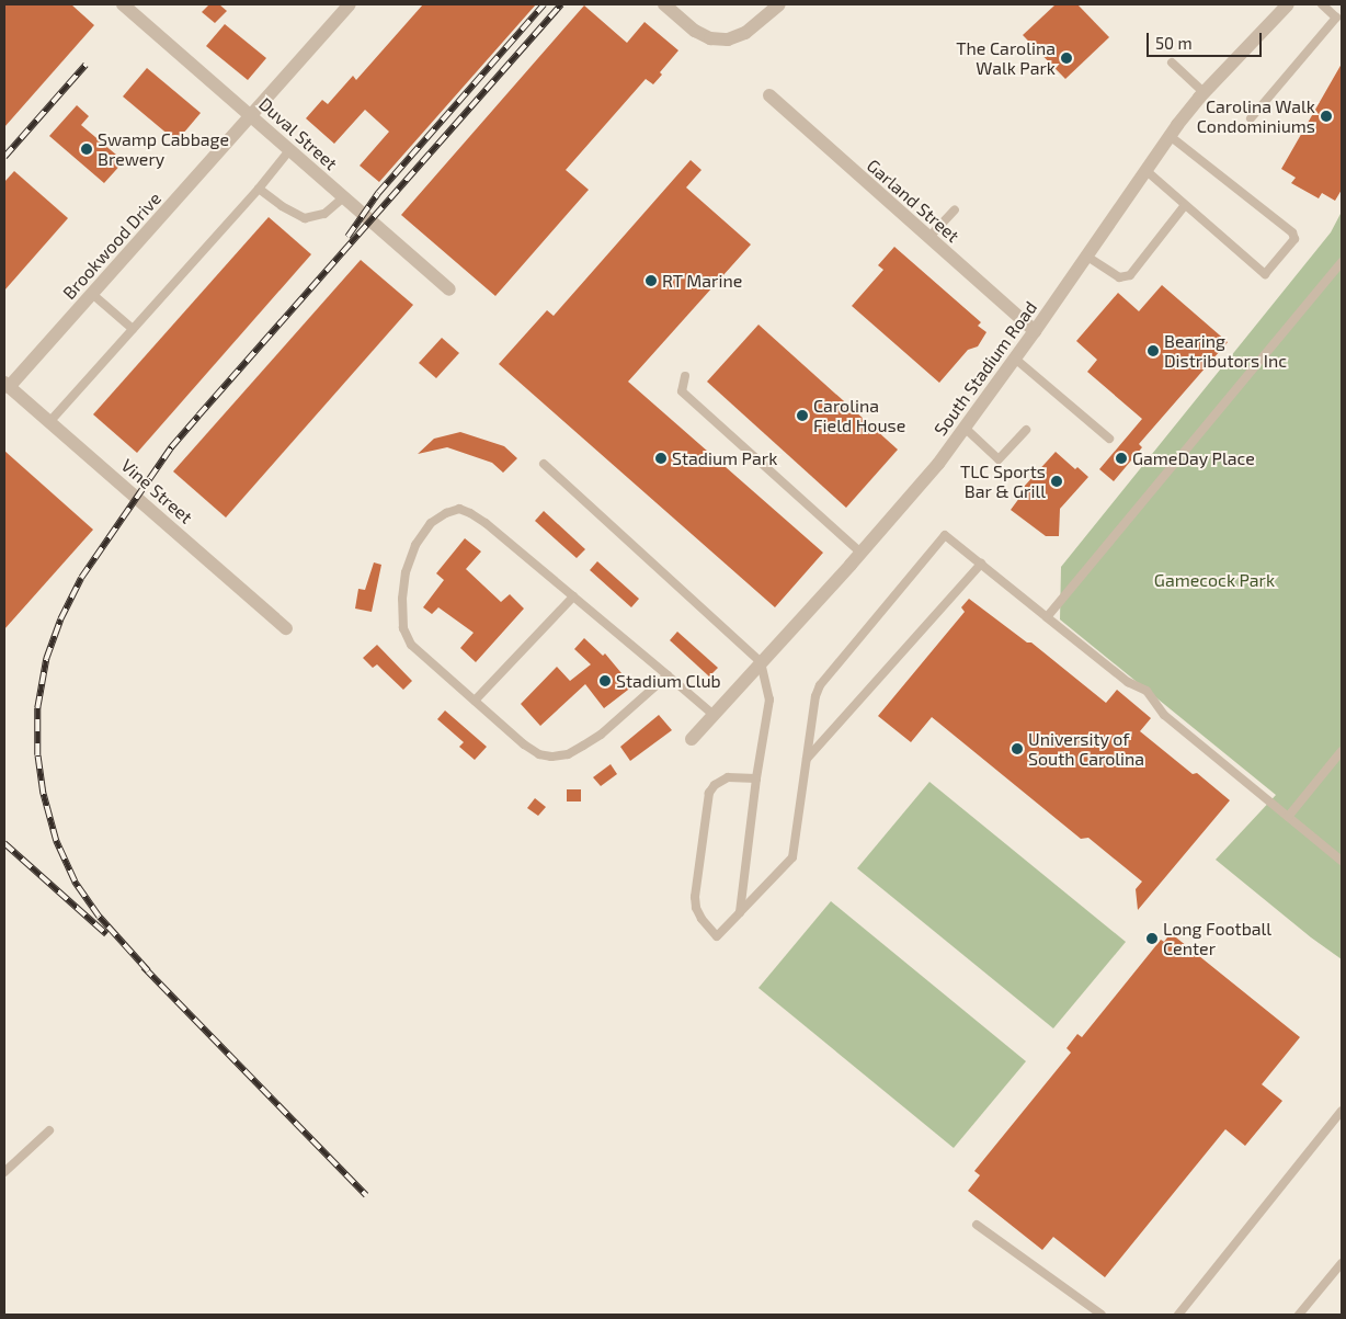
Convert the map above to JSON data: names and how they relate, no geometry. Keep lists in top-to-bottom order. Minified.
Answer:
{"streets":{"street":["Duval Street","Garland Street","Brookwood Drive","South Stadium Road","Vine Street"]},"crossings":[["Duval Street","Brookwood Drive"],["Garland Street","South Stadium Road"],["Brookwood Drive","Vine Street"]],"parks":["Gamecock Park"],"places":["The Carolina Walk Park","Carolina Walk Condominiums","Swamp Cabbage Brewery","RT Marine","Bearing Distributors Inc","Carolina Field House","Stadium Park","GameDay Place","TLC Sports Bar & Grill","Stadium Club","University of South Carolina","Long Football Center"],"scale_bar":"50 m"}
